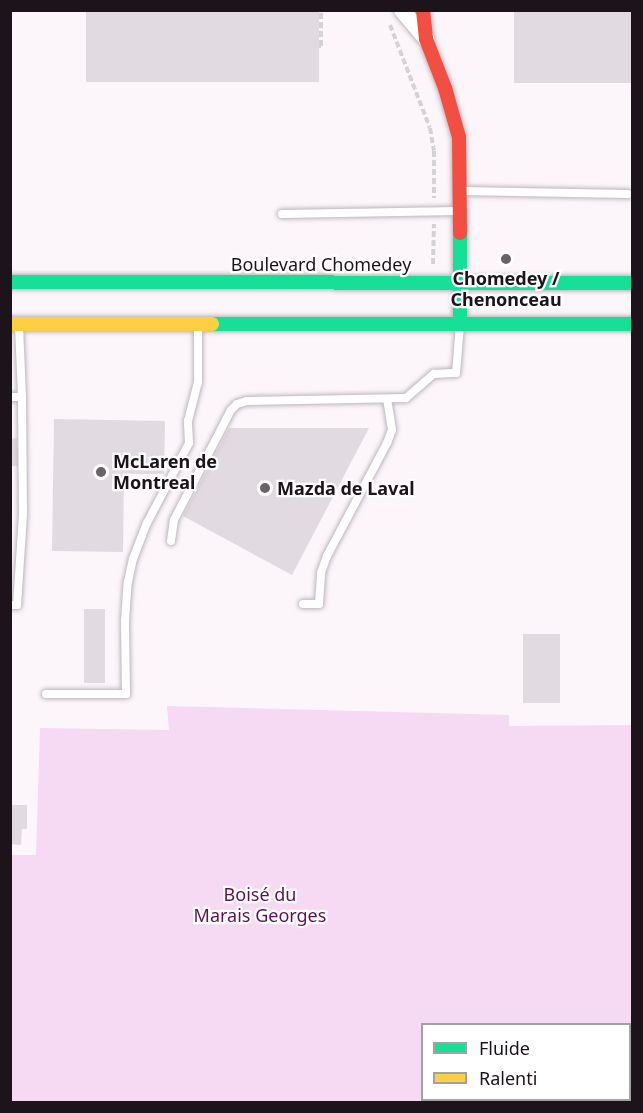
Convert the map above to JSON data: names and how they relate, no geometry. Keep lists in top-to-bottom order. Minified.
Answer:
{"streets":{"street":["Boulevard Chomedey"]},"parks":["Boisé du Marais Georges"],"places":["Chomedey / Chenonceau","McLaren de Montreal","Mazda de Laval"],"legend":["Fluide","Ralenti"]}
